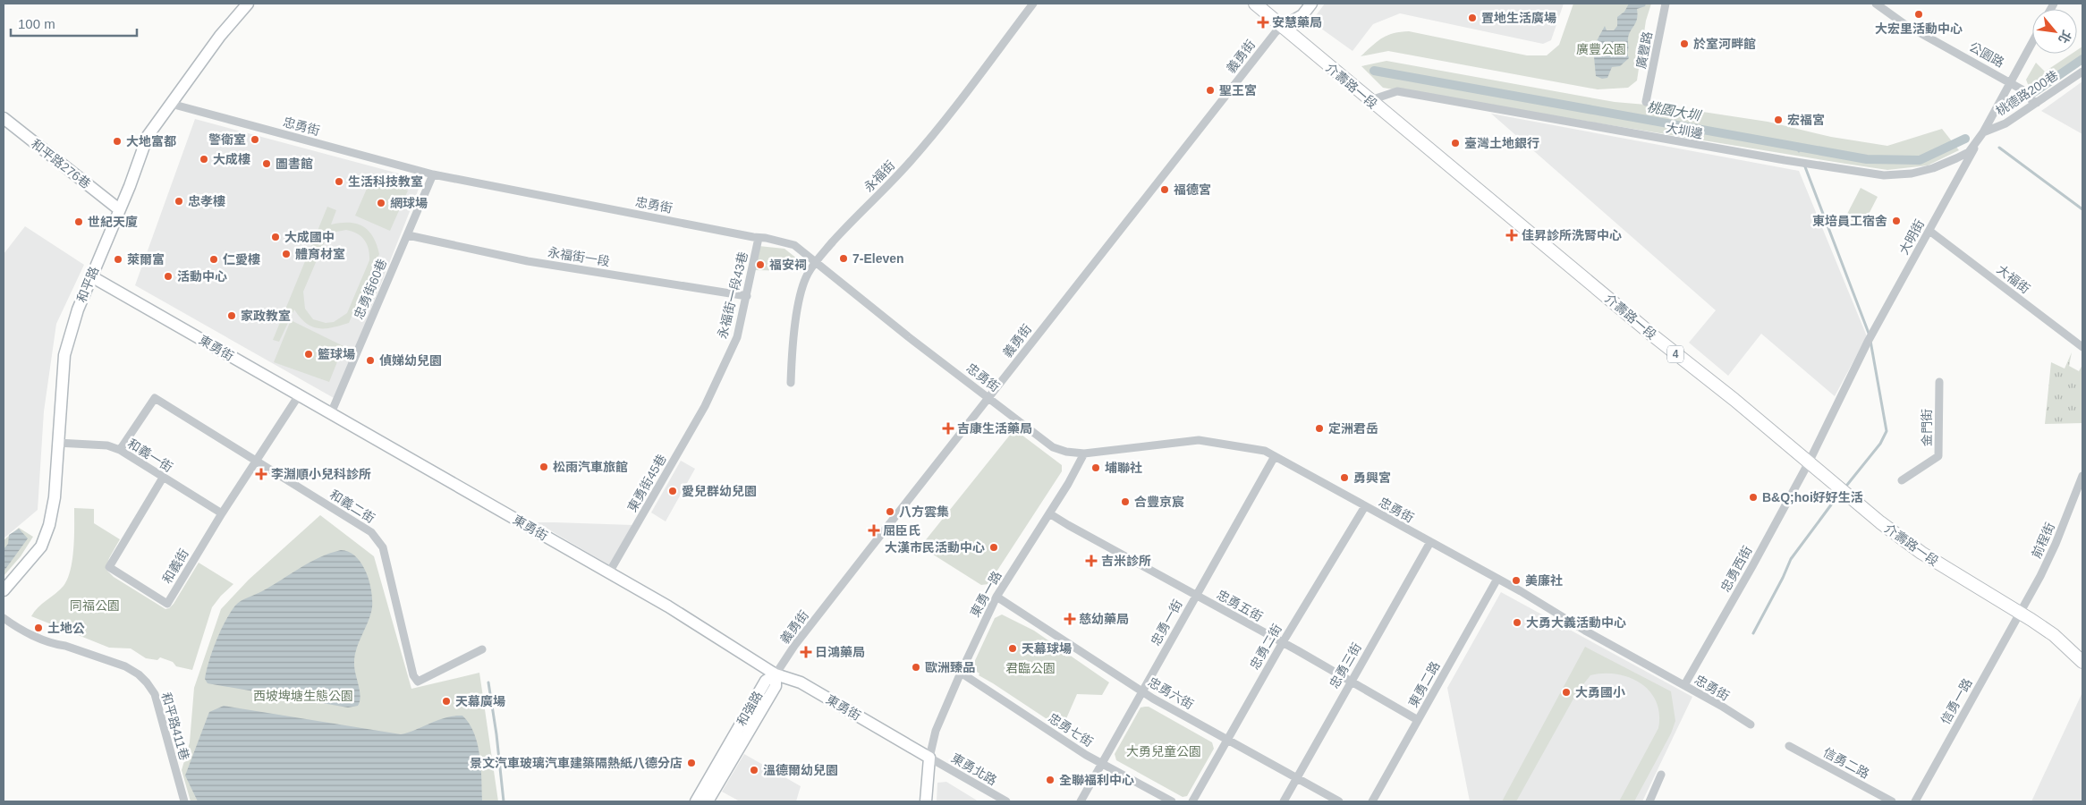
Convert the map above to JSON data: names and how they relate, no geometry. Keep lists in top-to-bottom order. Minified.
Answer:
{"streets":{"main road":["介壽路一段","4"],"street":["廣豐路","公園路","義勇街","桃德路200巷","忠勇街","大圳邊","和平路276巷","永福街","大明街","永福街一段","大福街","和平路","忠勇街60巷","永福街一段43巷","東勇街","金門街","和義一街","東勇街45巷","和義二街","前程街","和義街","忠勇西街","東勇一路","忠勇五街","忠勇一街","忠勇二街","忠勇三街","東勇二路","忠勇六街","信勇一路","和強路","和平路411巷","忠勇七街","信勇二路","東勇北路"]},"crossings":[["公園路","桃德路200巷"],["公園路","大明街"],["義勇街","介壽路一段"],["義勇街","忠勇街"],["義勇街","東勇街"],["義勇街","和強路"],["介壽路一段","大圳邊"],["介壽路一段","大明街"],["介壽路一段","前程街"],["介壽路一段","忠勇西街"],["介壽路一段","信勇一路"],["桃德路200巷","大圳邊"],["桃德路200巷","大明街"],["忠勇街","永福街"],["忠勇街","和平路"],["忠勇街","忠勇街60巷"],["忠勇街","永福街一段43巷"],["忠勇街","忠勇西街"],["忠勇街","東勇一路"],["忠勇街","忠勇一街"],["忠勇街","忠勇二街"],["忠勇街","忠勇三街"],["忠勇街","東勇二路"],["大圳邊","大明街"],["和平路276巷","和平路"],["大明街","大福街"],["大明街","忠勇西街"],["永福街一段","忠勇街60巷"],["永福街一段","永福街一段43巷"],["和平路","東勇街"],["和平路","和義一街"],["忠勇街60巷","東勇街"],["永福街一段43巷","東勇街45巷"],["東勇街","東勇街45巷"],["東勇街","和義街"],["東勇街","東勇一路"],["東勇街","和強路"],["東勇街","東勇北路"],["和義一街","和義二街"],["和義一街","和義街"],["和義二街","和義街"],["前程街","信勇一路"],["東勇一路","忠勇五街"],["東勇一路","忠勇六街"],["東勇一路","忠勇七街"],["東勇一路","東勇北路"],["忠勇五街","忠勇一街"],["忠勇五街","忠勇二街"],["忠勇五街","忠勇三街"],["忠勇五街","東勇二路"],["忠勇一街","忠勇六街"],["忠勇一街","忠勇七街"],["忠勇二街","忠勇六街"],["忠勇三街","忠勇六街"]],"water":["桃園大圳"],"parks":["廣豐公園","同福公園","君臨公園","西坡埤塘生態公園","大勇兒童公園"],"places":{"other":["大宏里活動中心","置地生活廣場","於室河畔館","聖王宮","宏福宮","警衛室","大地富都","臺灣土地銀行","大成樓","圖書館","生活科技教室","福德宮","忠孝樓","網球場","東培員工宿舍","世紀天廈","大成國中","體育材室","7-Eleven","萊爾富","仁愛樓","福安祠","活動中心","家政教室","籃球場","偵娣幼兒園","定洲君岳","松雨汽車旅館","埔聯社","勇興宮","愛兒群幼兒園","B&Q;hoi好好生活","合豐京宸","八方雲集","大漢市民活動中心","美廉社","大勇大義活動中心","土地公","天幕球場","歐洲臻品","大勇國小","天幕廣場","景文汽車玻璃汽車建築隔熱紙八德分店","溫德爾幼兒園","全聯福利中心"],"health":["安慧藥局","佳昇診所洗腎中心","吉康生活藥局","李淵順小兒科診所","屈臣氏","吉米診所","慈幼藥局","日鴻藥局"]},"scale_bar":"100 m","north":"bottom right"}
